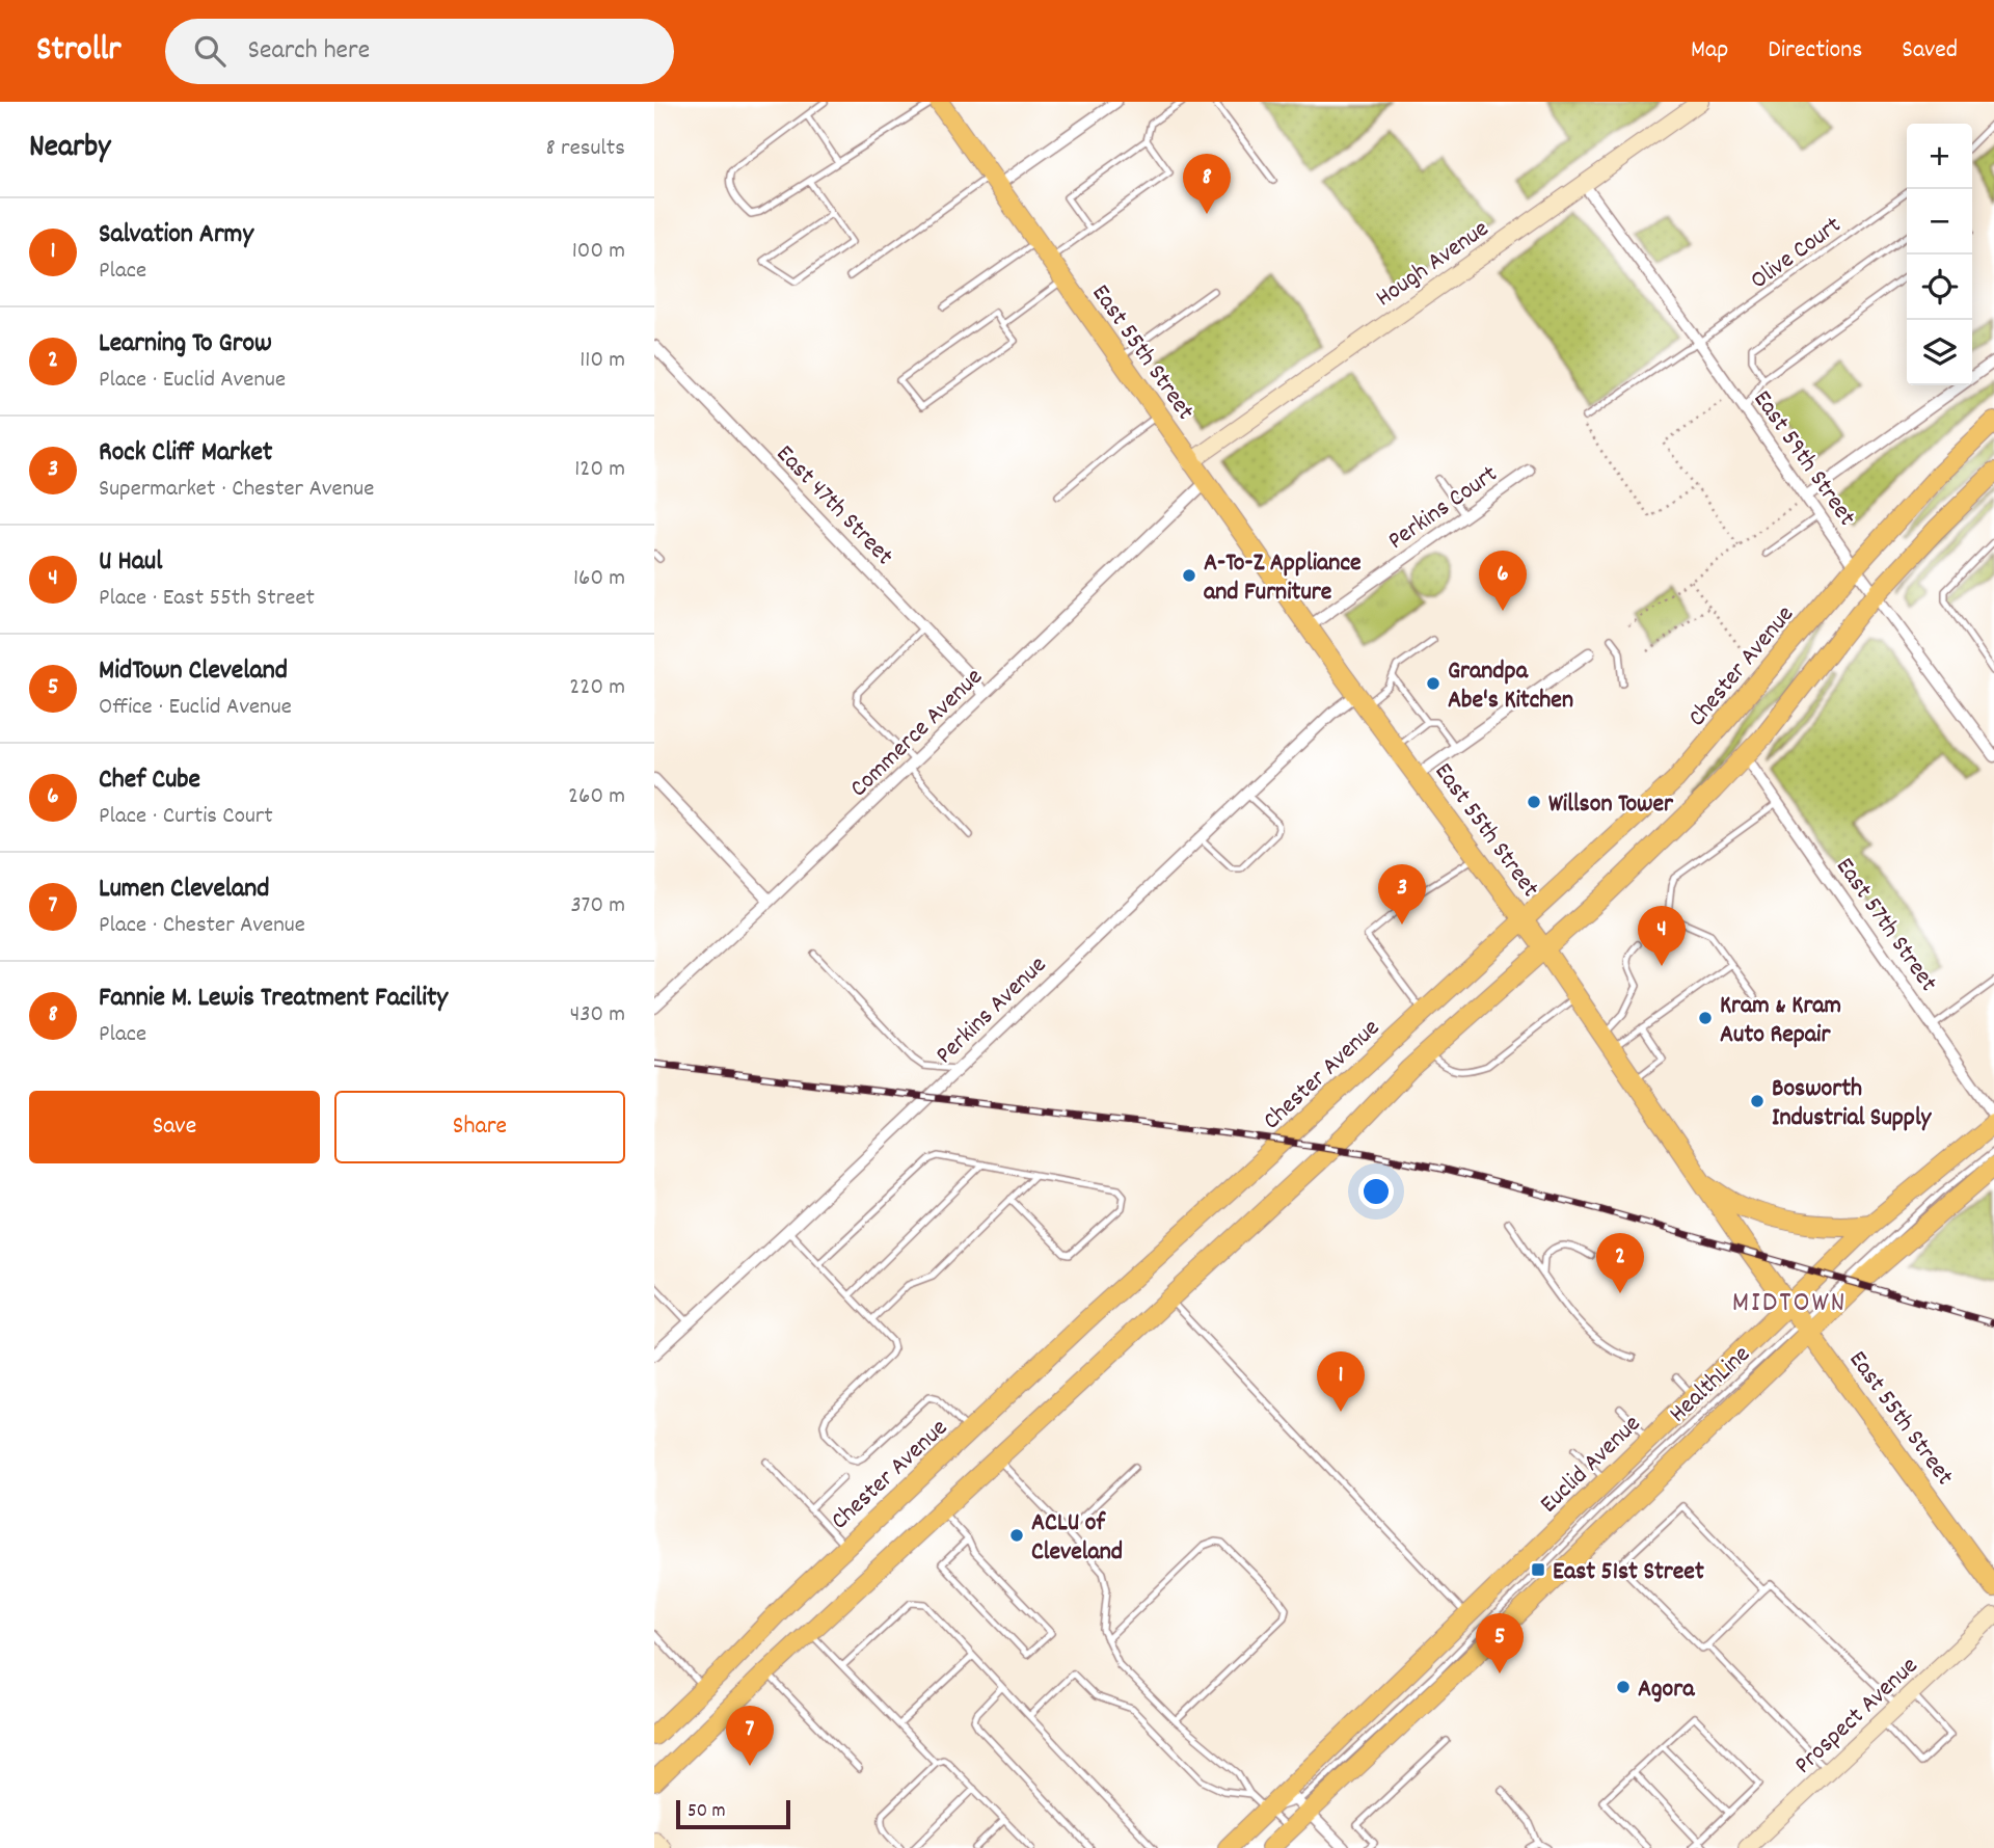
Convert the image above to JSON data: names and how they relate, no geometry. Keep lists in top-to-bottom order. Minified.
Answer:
{"streets":{"main road":["East 55th Street","Chester Avenue","Euclid Avenue"],"street":["Hough Avenue","East 59th Street","East 47th Street","Perkins Court","Commerce Avenue","East 57th Street","Perkins Avenue","Prospect Avenue"],"lane":["Olive Court"]},"crossings":[["Olive Court","East 59th Street"],["Hough Avenue","East 55th Street"],["Hough Avenue","East 59th Street"],["East 55th Street","Perkins Court"],["East 55th Street","Chester Avenue"],["East 55th Street","Commerce Avenue"],["East 55th Street","Perkins Avenue"],["East 55th Street","Euclid Avenue"],["East 59th Street","Chester Avenue"],["East 47th Street","Commerce Avenue"]],"districts":["MIDTOWN"],"places":{"other":["A-To-Z Appliance and Furniture","Grandpa Abe's Kitchen","Willson Tower","Kram & Kram Auto Repair","Bosworth Industrial Supply","ACLU of Cleveland","Agora"],"transit":["East 51st Street"]},"scale_bar":"50 m","page":{"header":"Strollr","search":"Search here","nav":["Map","Directions","Saved"],"heading":["Nearby","8 results"],"map_buttons":["+","−"],"pins":["8","6","3","4","2","1","5","7"],"list":[{"mark":"1","name":"Salvation Army","note":"Place","value":"100 m"},{"mark":"2","name":"Learning To Grow","note":"Place · Euclid Avenue","value":"110 m"},{"mark":"3","name":"Rock Cliff Market","note":"Supermarket · Chester Avenue","value":"120 m"},{"mark":"4","name":"U Haul","note":"Place · East 55th Street","value":"160 m"},{"mark":"5","name":"MidTown Cleveland","note":"Office · Euclid Avenue","value":"220 m"},{"mark":"6","name":"Chef Cube","note":"Place · Curtis Court","value":"260 m"},{"mark":"7","name":"Lumen Cleveland","note":"Place · Chester Avenue","value":"370 m"},{"mark":"8","name":"Fannie M. Lewis Treatment Facility","note":"Place","value":"430 m"}],"buttons":["Save","Share"],"scale":"50 m"}}
